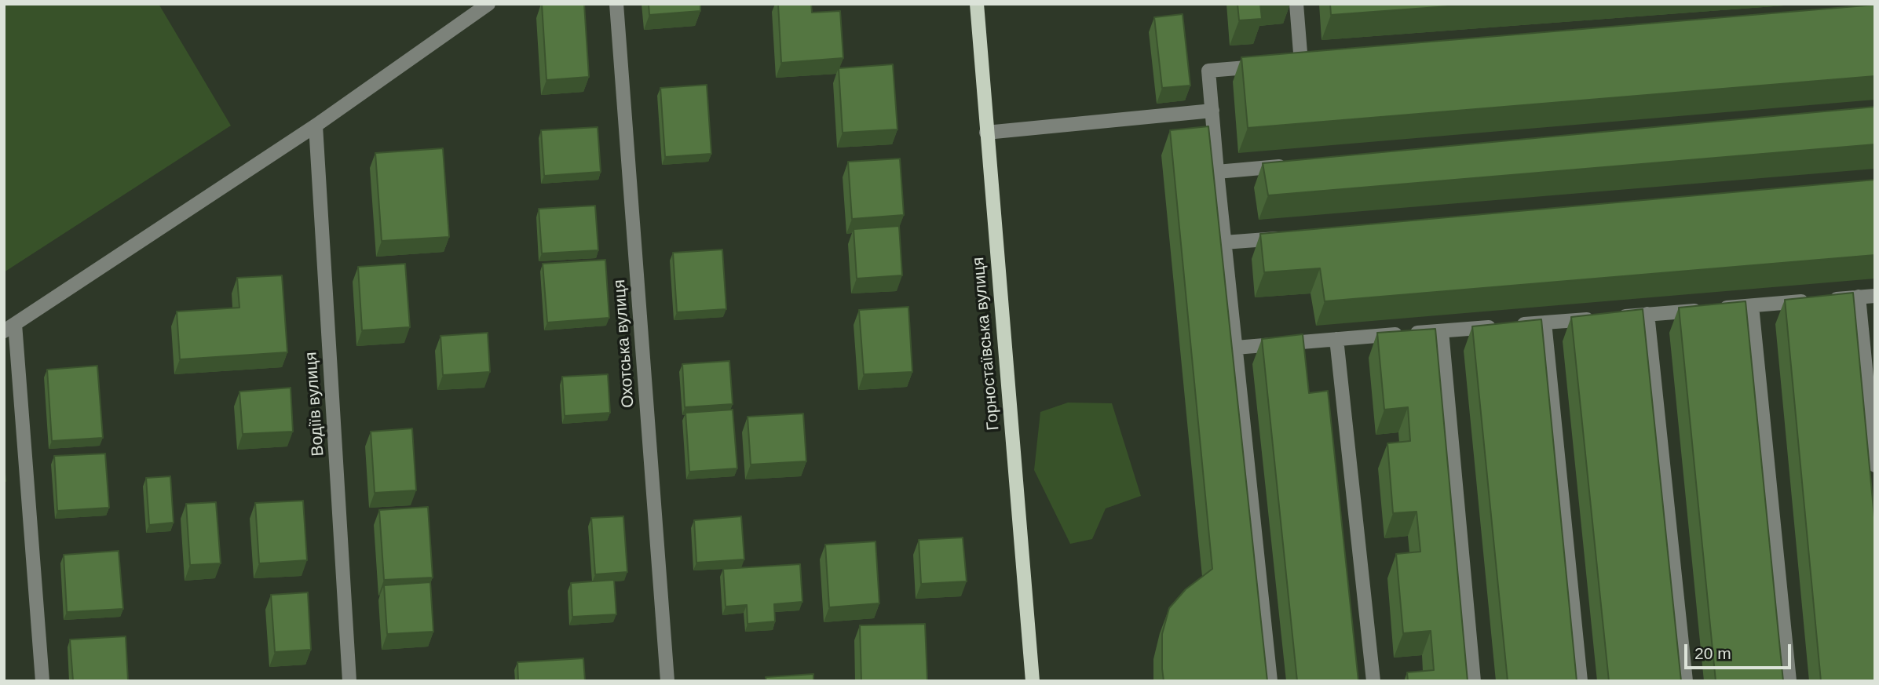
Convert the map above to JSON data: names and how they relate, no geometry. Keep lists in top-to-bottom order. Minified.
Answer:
{"streets":{"main road":["Горностаївська вулиця"],"street":["Охотська вулиця","Водіїв вулиця"]},"scale_bar":"20 m"}
